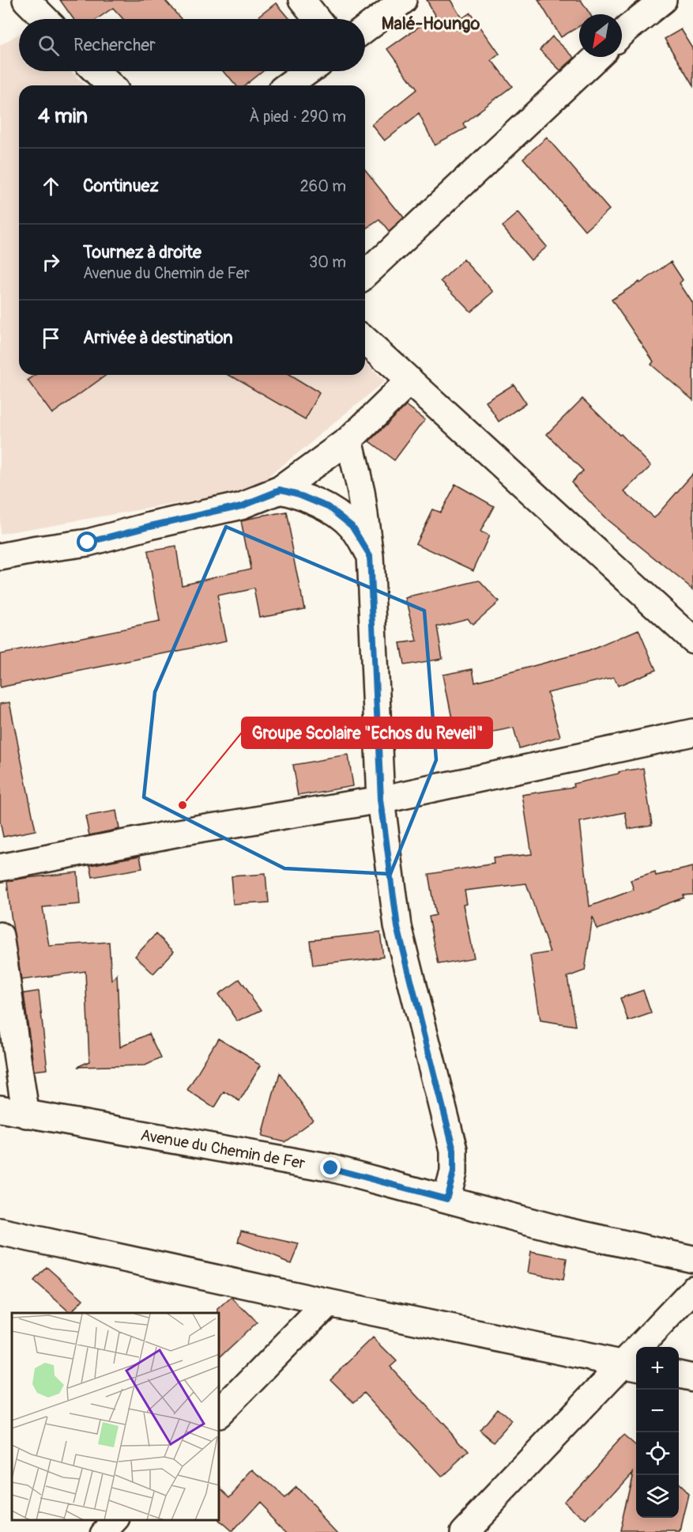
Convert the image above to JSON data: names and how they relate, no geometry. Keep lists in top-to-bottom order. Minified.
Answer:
{"streets":{"street":["Avenue du Chemin de Fer"]},"districts":["Malé-Houngo"],"places":["Groupe Scolaire \"Echos du Reveil\""],"north":"bottom left","page":{"search":"Rechercher","heading":["4 min","À pied · 290 m"],"list":[["Continuez","260 m"],["Tournez à droite","Avenue du Chemin de Fer","30 m"],"Arrivée à destination"],"map_buttons":["+","−"]}}
